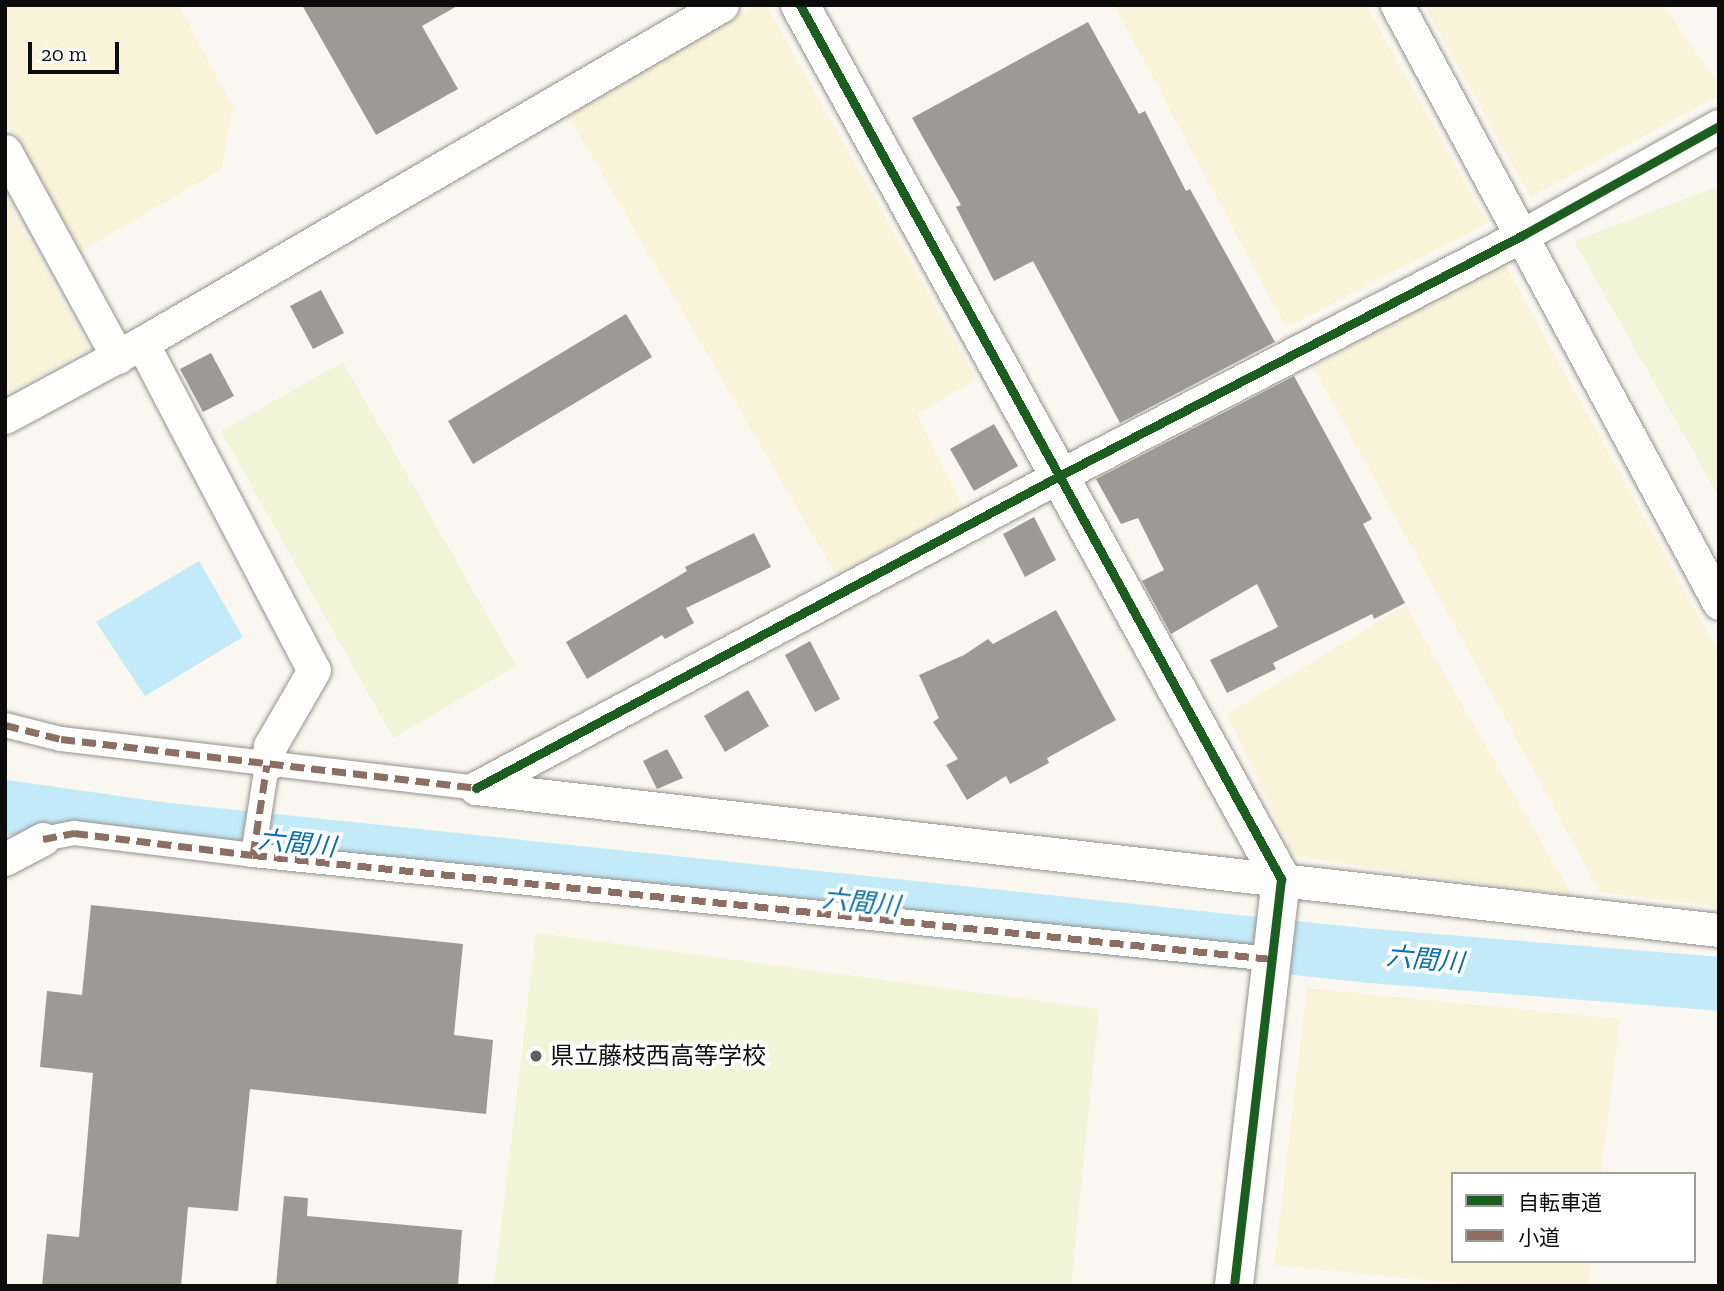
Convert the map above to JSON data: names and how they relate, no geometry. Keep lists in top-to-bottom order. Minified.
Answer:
{"water":["六間川"],"places":["県立藤枝西高等学校"],"legend":["自転車道","小道"],"scale_bar":"20 m"}
